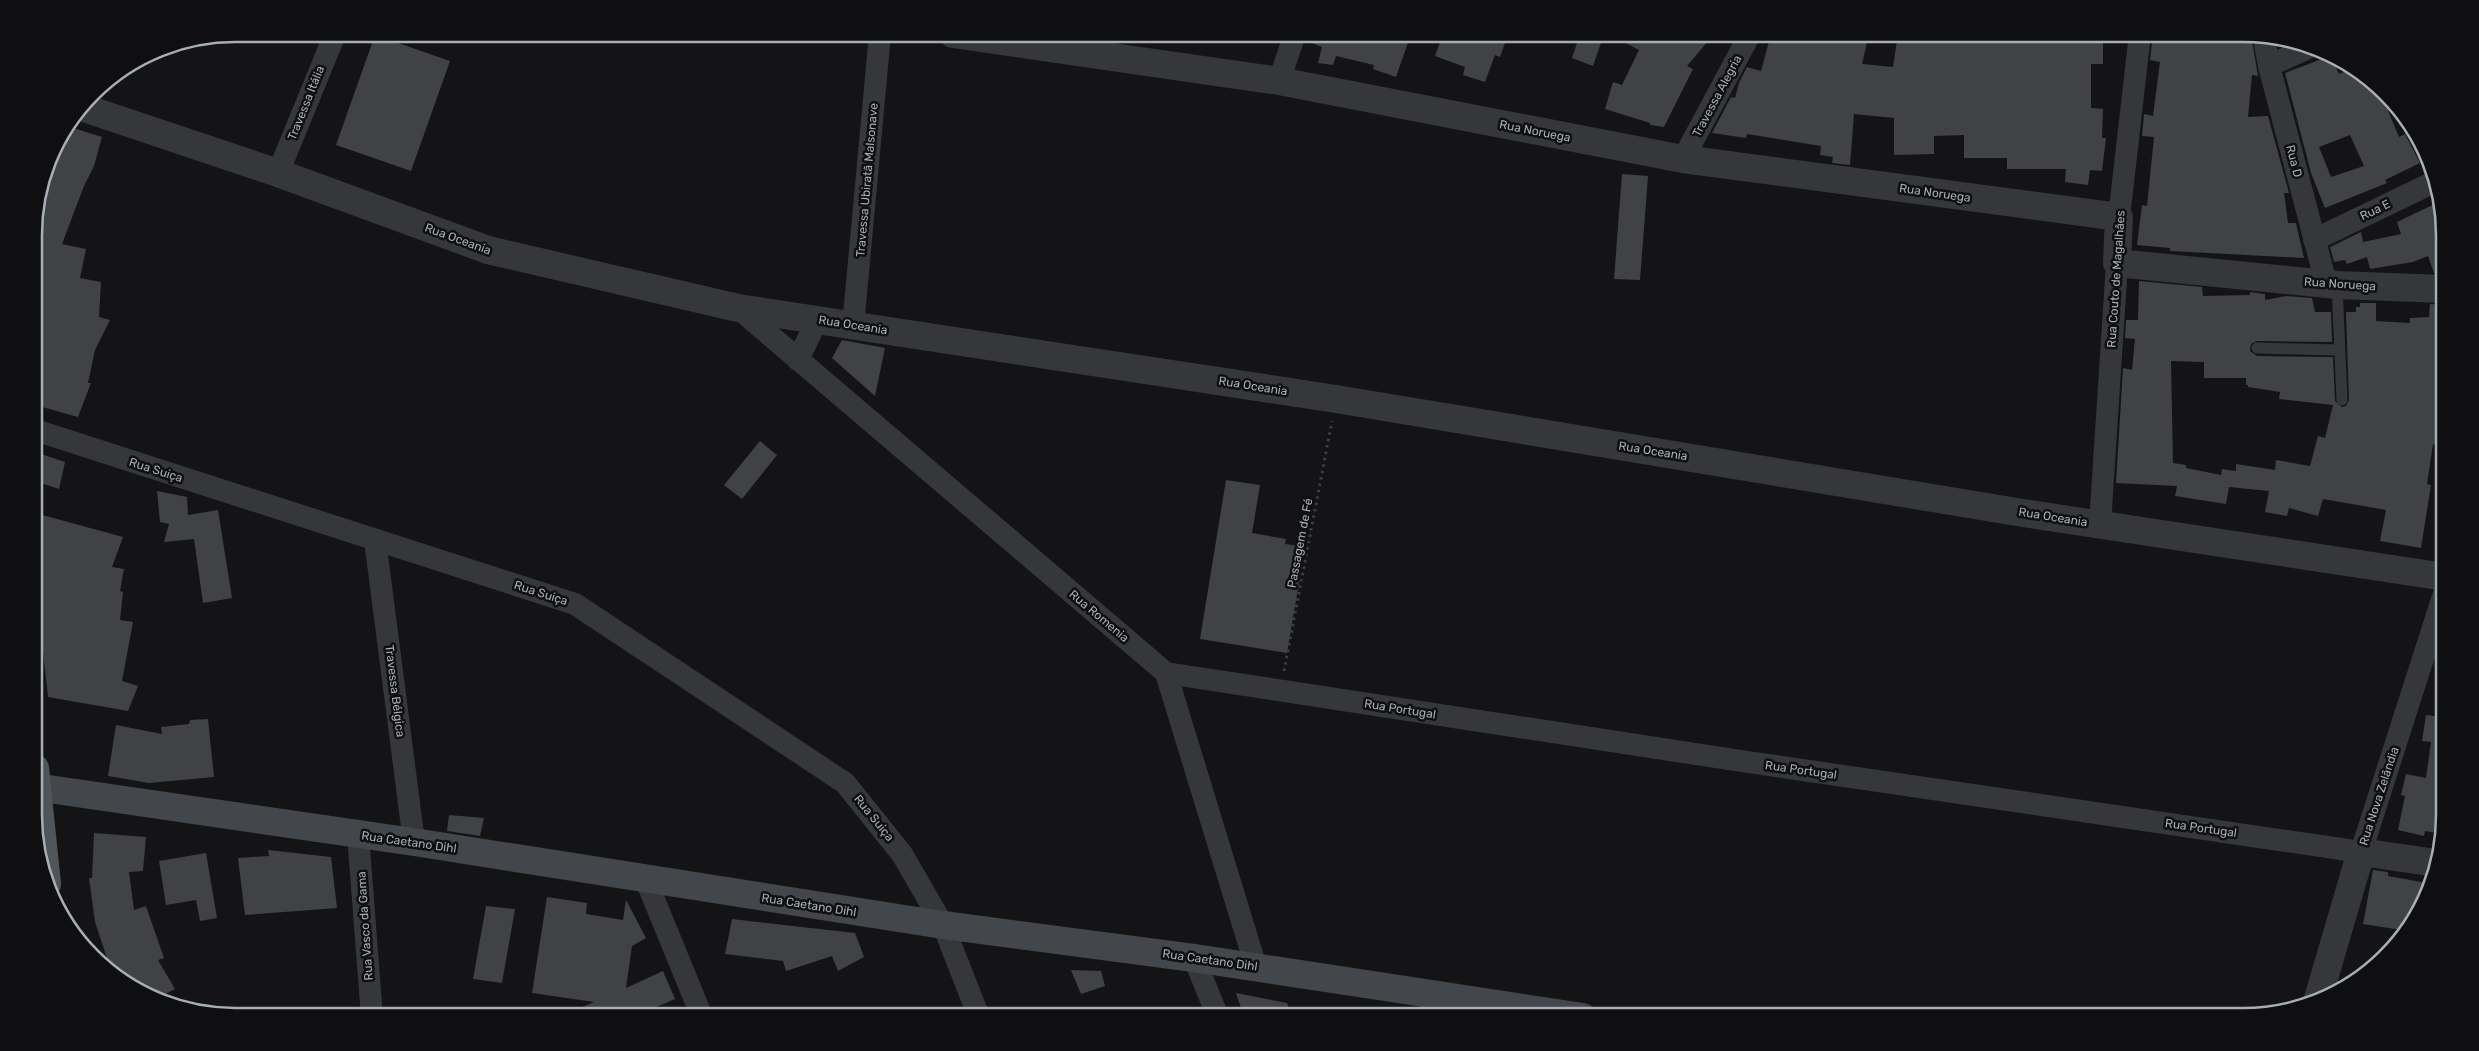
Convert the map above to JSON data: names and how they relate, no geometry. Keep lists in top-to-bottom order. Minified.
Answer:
{"streets":{"main road":["Rua Caetano Dihl"],"street":["Travessa Alegria","Travessa Itália","Rua Noruega","Rua D","Travessa Ubiratã Malsonave","Rua E","Rua Oceania","Rua Couto de Magalhães","Rua Suiça","Rua Romenia","Travessa Bélgica","Rua Portugal","Rua Nova Zelândia","Rua Vasco da Gama"],"path":["Passagem de Fé"]},"crossings":[["Travessa Alegria","Rua Noruega"],["Travessa Itália","Rua Oceania"],["Rua Noruega","Rua D"],["Rua Noruega","Rua Couto de Magalhães"],["Rua D","Rua E"],["Travessa Ubiratã Malsonave","Rua Oceania"],["Rua Oceania","Rua Couto de Magalhães"],["Rua Oceania","Passagem de Fé"],["Rua Oceania","Rua Romenia"],["Rua Suiça","Travessa Bélgica"],["Rua Suiça","Rua Caetano Dihl"],["Passagem de Fé","Rua Portugal"],["Rua Romenia","Rua Portugal"],["Travessa Bélgica","Rua Caetano Dihl"],["Rua Portugal","Rua Nova Zelândia"],["Rua Caetano Dihl","Rua Vasco da Gama"]]}
